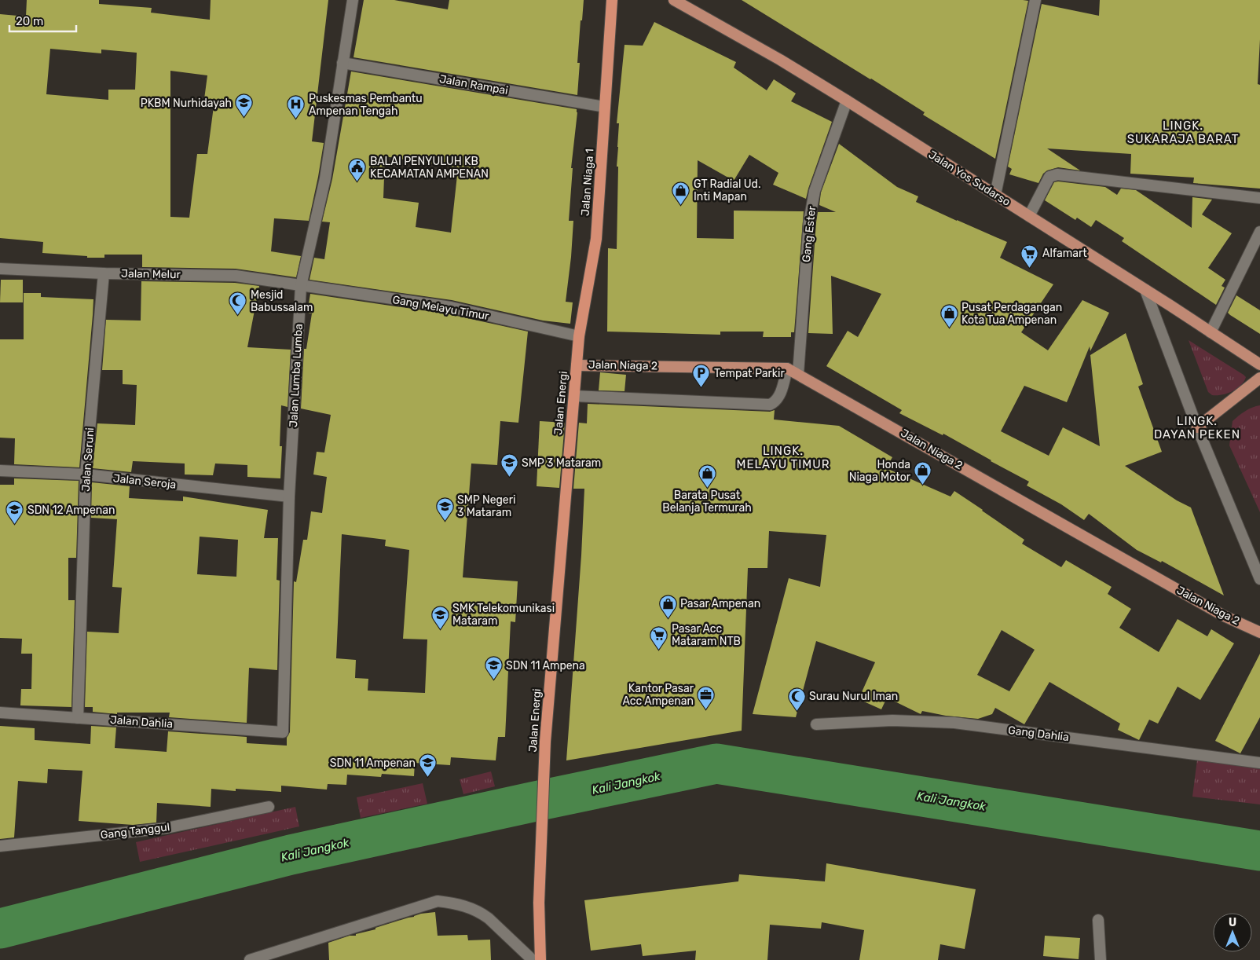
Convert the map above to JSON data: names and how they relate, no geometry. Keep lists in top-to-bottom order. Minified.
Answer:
{"streets":{"highway":["Jalan Niaga 1","Jalan Energi"],"main road":["Jalan Yos Sudarso","Jalan Niaga 2"],"street":["Jalan Rampai","Gang Ester","Jalan Melur","Gang Melayu Timur","Jalan Lumba Lumba","Jalan Seruni","Jalan Seroja","Jalan Dahlia","Gang Dahlia","Gang Tanggul"]},"crossings":[["Jalan Rampai","Jalan Niaga 1"],["Jalan Rampai","Jalan Lumba Lumba"],["Jalan Yos Sudarso","Gang Ester"],["Jalan Niaga 1","Gang Melayu Timur"],["Jalan Niaga 1","Jalan Niaga 2"],["Jalan Niaga 1","Jalan Energi"],["Gang Ester","Jalan Niaga 2"],["Jalan Melur","Gang Melayu Timur"],["Jalan Melur","Jalan Lumba Lumba"],["Jalan Melur","Jalan Seruni"],["Gang Melayu Timur","Jalan Lumba Lumba"],["Jalan Niaga 2","Jalan Energi"],["Jalan Lumba Lumba","Jalan Seroja"],["Jalan Lumba Lumba","Jalan Dahlia"],["Jalan Seruni","Jalan Seroja"],["Jalan Seruni","Jalan Dahlia"]],"districts":["LINGK. SUKARAJA BARAT","LINGK. DAYAN PEKEN","LINGK. MELAYU TIMUR"],"water":["Kali Jangkok"],"places":{"school or university":["PKBM Nurhidayah","SMP 3 Mataram","SMP Negeri 3 Mataram","SDN 12 Ampenan","SMK Telekomunikasi Mataram","SDN 11 Ampena","SDN 11 Ampenan"],"hospital":["Puskesmas Pembantu Ampenan Tengah"],"public building":["BALAI PENYULUH KB KECAMATAN AMPENAN"],"shop":["GT Radial Ud. Inti Mapan","Pusat Perdagangan Kota Tua Ampenan","Honda Niaga Motor","Barata Pusat Belanja Termurah","Pasar Ampenan"],"supermarket":["Alfamart","Pasar Acc Mataram NTB"],"mosque":["Mesjid Babussalam","Surau Nurul Iman"],"parking":["Tempat Parkir"],"office":["Kantor Pasar Acc Ampenan"]},"scale_bar":"20 m","north":"top"}
